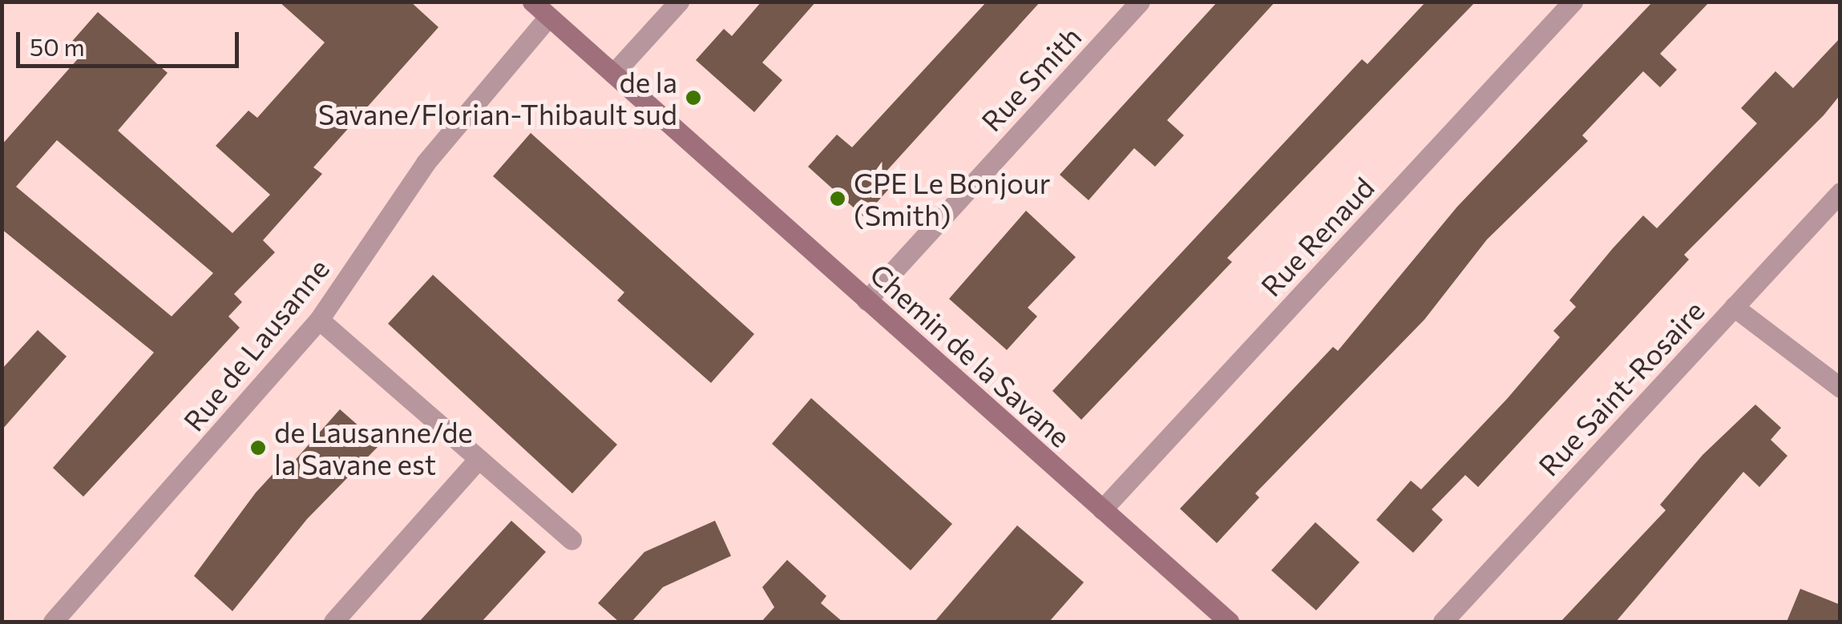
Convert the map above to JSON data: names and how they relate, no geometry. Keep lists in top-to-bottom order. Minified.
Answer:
{"streets":{"street":["Rue Smith","Rue Renaud","Rue de Lausanne","Chemin de la Savane","Rue Saint-Rosaire"]},"crossings":[["Rue Smith","Chemin de la Savane"],["Rue Renaud","Chemin de la Savane"],["Rue de Lausanne","Chemin de la Savane"]],"places":["de la Savane/Florian-Thibault sud","CPE Le Bonjour (Smith)","de Lausanne/de la Savane est"],"scale_bar":"50 m"}
